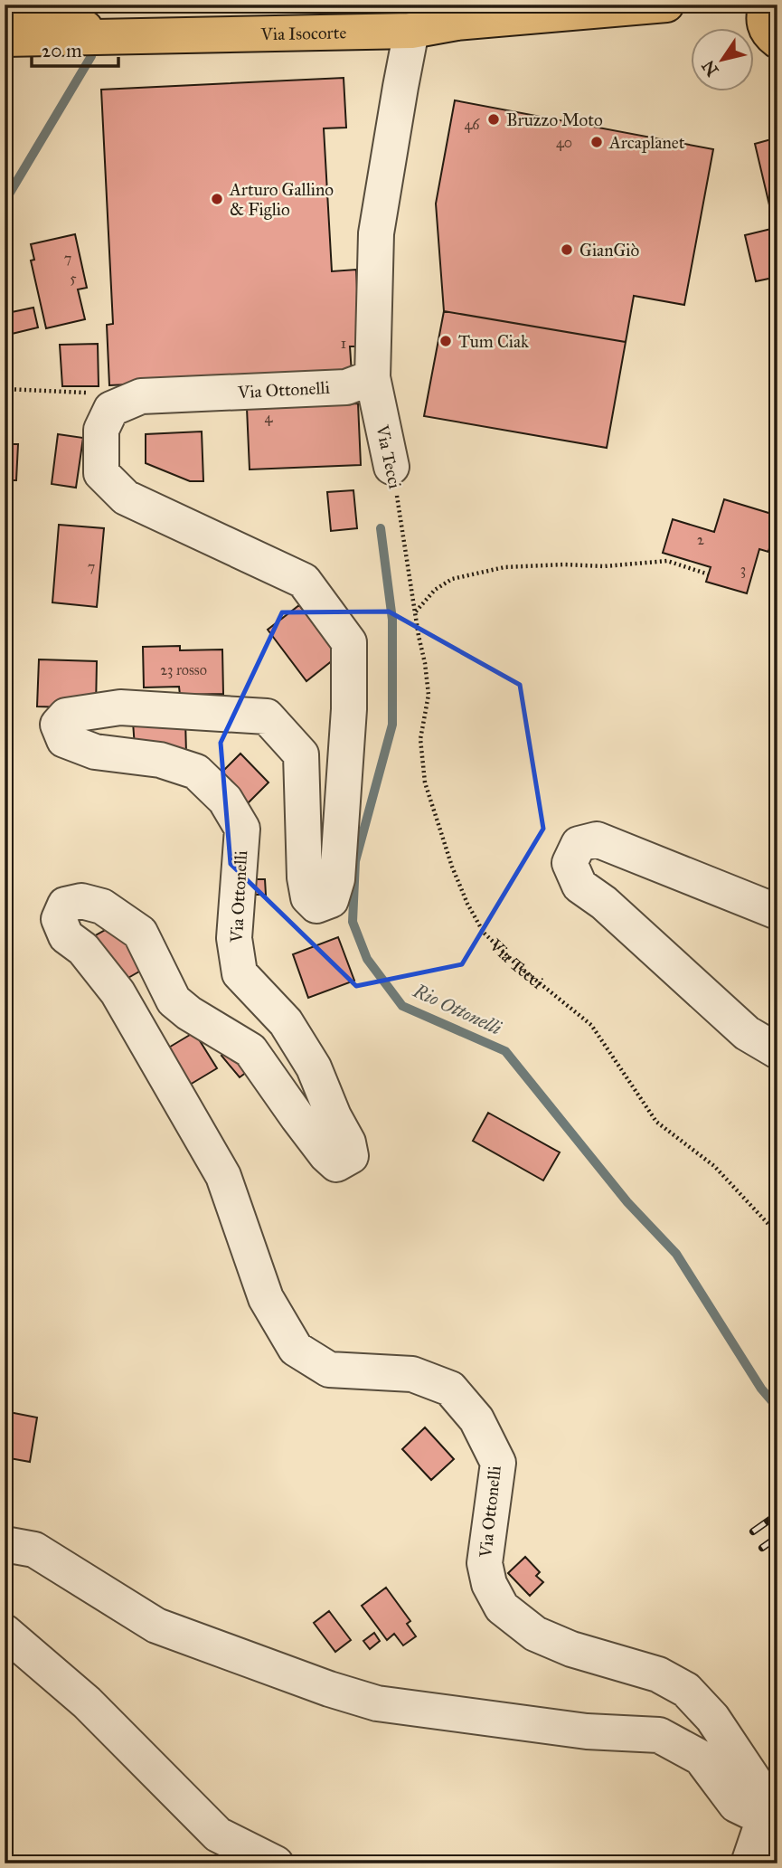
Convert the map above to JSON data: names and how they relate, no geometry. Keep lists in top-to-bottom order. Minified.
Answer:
{"streets":{"main road":["Via Isocorte"],"street":["Via Ottonelli","Via Tecci"]},"crossings":[["Via Ottonelli","Via Tecci"]],"water":["Rio Ottonelli"],"places":["Bruzzo Moto","Arcaplanet","Arturo Gallino & Figlio","GianGiò","Tum Ciak"],"house_numbers":["46","40","7","5","1","4","2","7","3","23 rosso"],"scale_bar":"20 m","north":"bottom left"}
